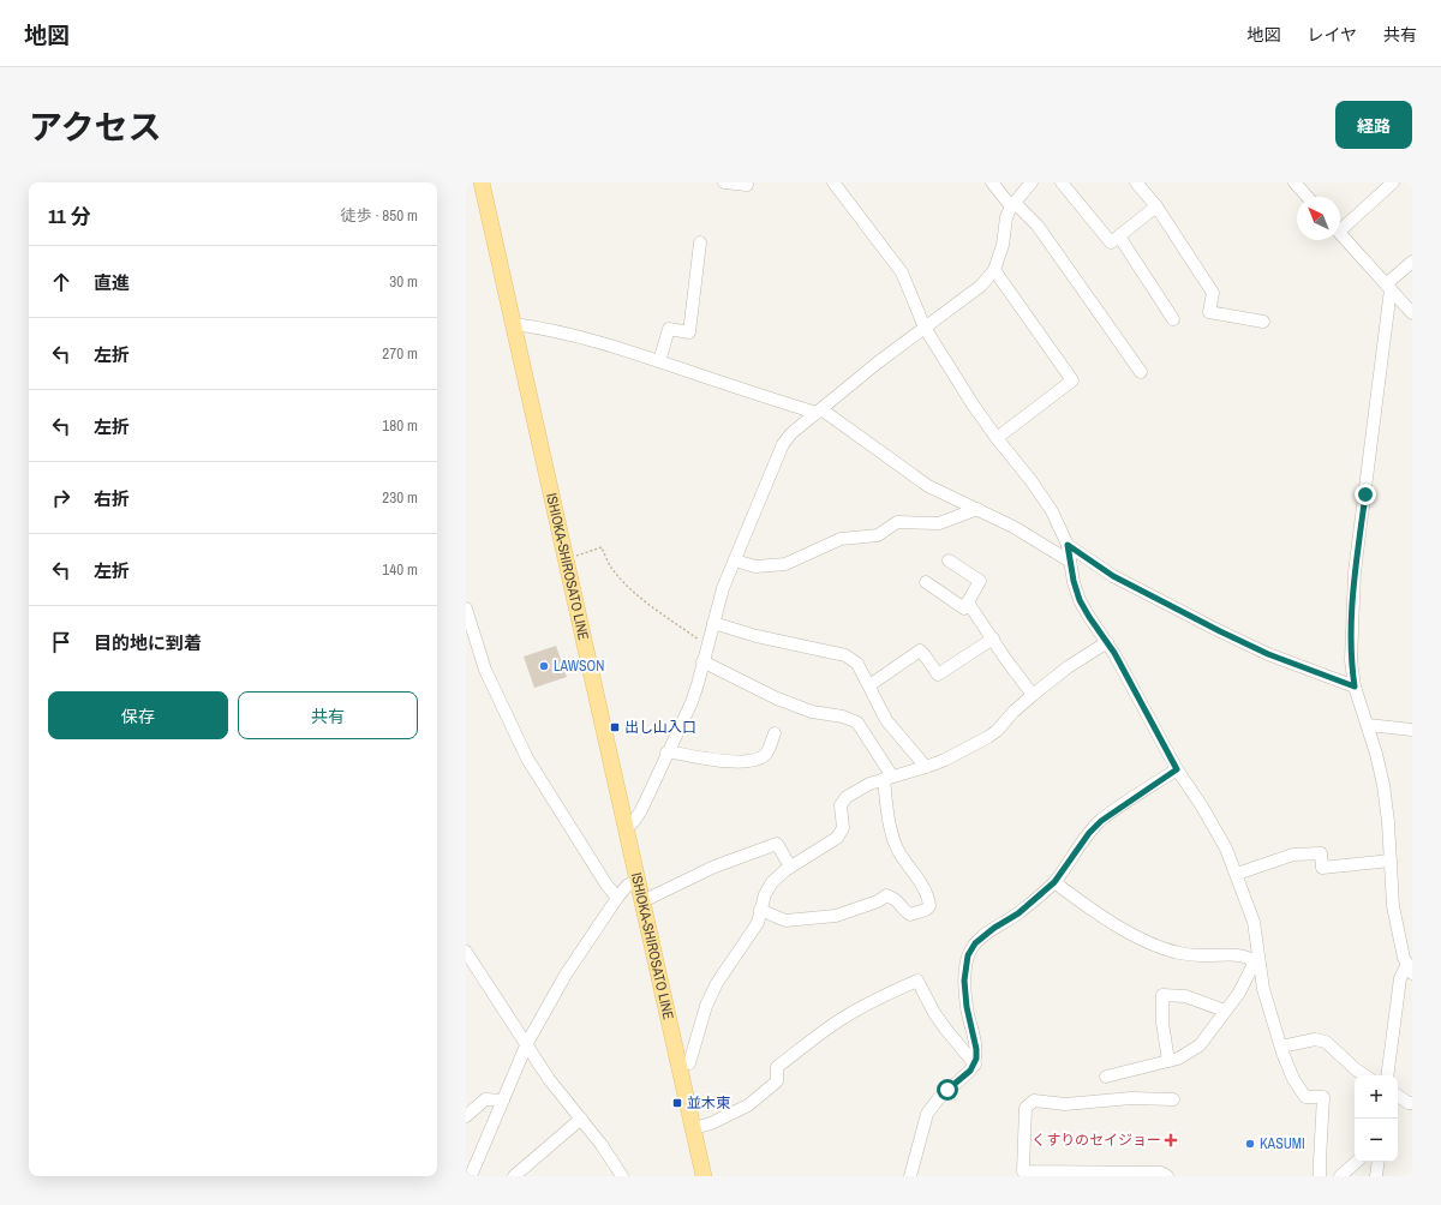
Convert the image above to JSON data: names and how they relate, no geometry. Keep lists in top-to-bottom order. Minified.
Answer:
{"streets":{"main road":["ISHIOKA-SHIROSATO LINE"]},"places":{"other":["LAWSON","KASUMI"],"transit":["出し山入口","並木東"],"health":["くすりのセイジョー"]},"north":"top left","page":{"header":"地図","nav":["地図","レイヤ","共有"],"title":"アクセス","buttons":["経路",["保存","共有"]],"heading":["11 分","徒歩 · 850 m"],"list":[["直進","30 m"],["左折","270 m"],["左折","180 m"],["右折","230 m"],["左折","140 m"],"目的地に到着"],"map_buttons":["+","−"]}}
